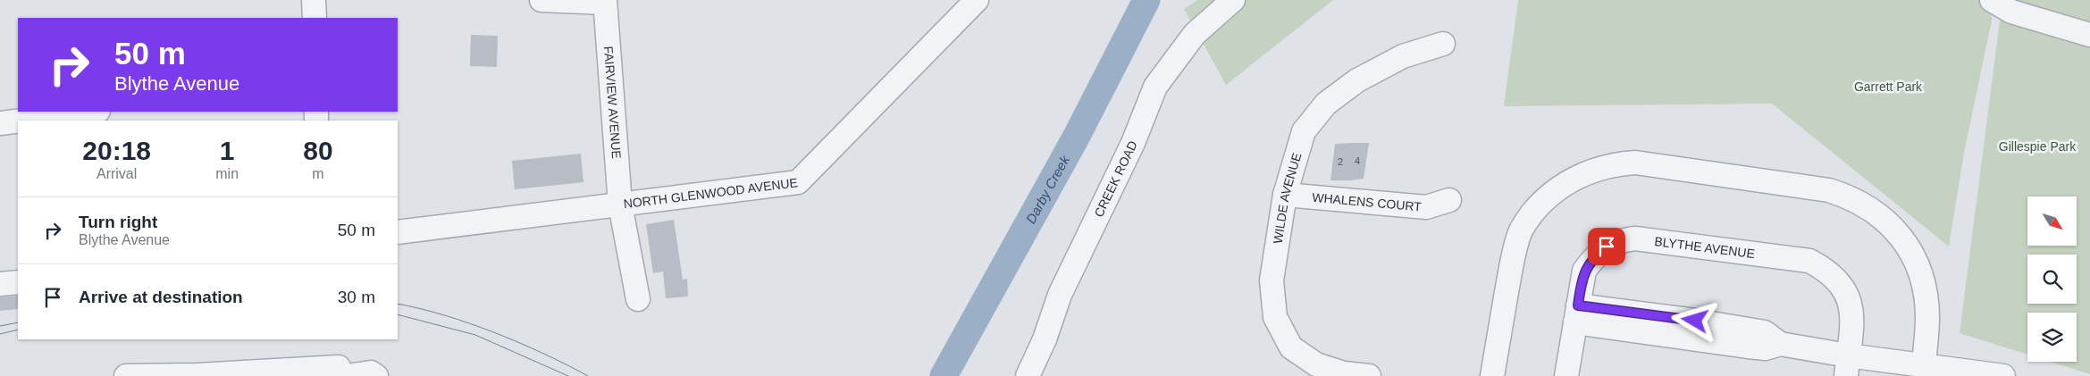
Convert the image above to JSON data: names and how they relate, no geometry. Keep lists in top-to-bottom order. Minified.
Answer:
{"streets":{"street":["FAIRVIEW AVENUE","CREEK ROAD","NORTH GLENWOOD AVENUE","WILDE AVENUE","WHALENS COURT","BLYTHE AVENUE"]},"crossings":[["FAIRVIEW AVENUE","NORTH GLENWOOD AVENUE"],["WILDE AVENUE","WHALENS COURT"]],"water":["Darby Creek"],"parks":["Garrett Park","Gillespie Park"],"house_numbers":["4","2"],"north":"bottom right","page":{"turn":["50 m","Blythe Avenue"],"eta":["20:18","Arrival","1","min","80","m"],"list":[{"name":"Turn right","note":"Blythe Avenue","value":"50 m"},{"name":"Arrive at destination","value":"30 m"}]}}
